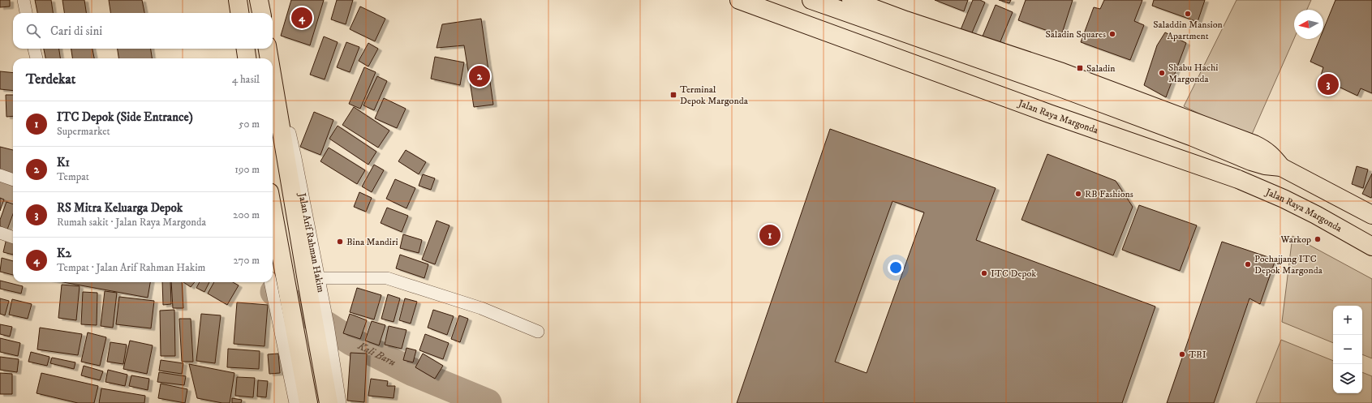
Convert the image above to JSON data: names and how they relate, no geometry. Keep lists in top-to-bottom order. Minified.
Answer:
{"streets":{"main road":["Jalan Raya Margonda","Jalan Arif Rahman Hakim"]},"water":["Kali Baru"],"places":{"other":["Saladdin Mansion Apartment","Saladin Squares","Shabu Hachi Margonda","RB Fashions","Warkop","Bina Mandiri","Pochajjang ITC Depok Margonda","ITC Depok","TBI"],"transit":["Saladin","Terminal Depok Margonda"]},"north":"left","page":{"pins":["4","2","3","1"],"search":"Cari di sini","heading":["Terdekat","4 hasil"],"list":[{"mark":"1","name":"ITC Depok (Side Entrance)","note":"Supermarket","value":"50 m"},{"mark":"2","name":"K1","note":"Tempat","value":"190 m"},{"mark":"3","name":"RS Mitra Keluarga Depok","note":"Rumah sakit · Jalan Raya Margonda","value":"200 m"},{"mark":"4","name":"K2","note":"Tempat · Jalan Arif Rahman Hakim","value":"270 m"}],"map_buttons":["+","−"]}}
